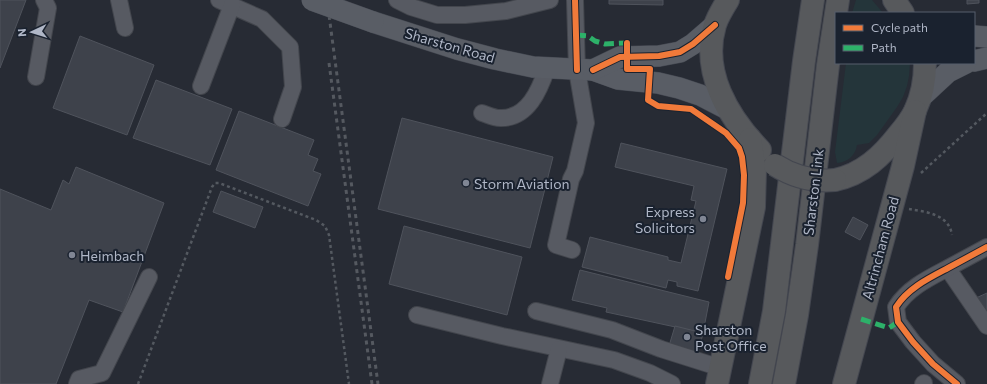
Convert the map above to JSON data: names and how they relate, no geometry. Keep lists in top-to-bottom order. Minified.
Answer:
{"streets":{"highway":["Sharston Link","Altrincham Road"],"main road":["Sharston Road"]},"places":["Storm Aviation","Express Solicitors","Heimbach","Sharston Post Office"],"legend":["Cycle path","Path"],"north":"left"}
